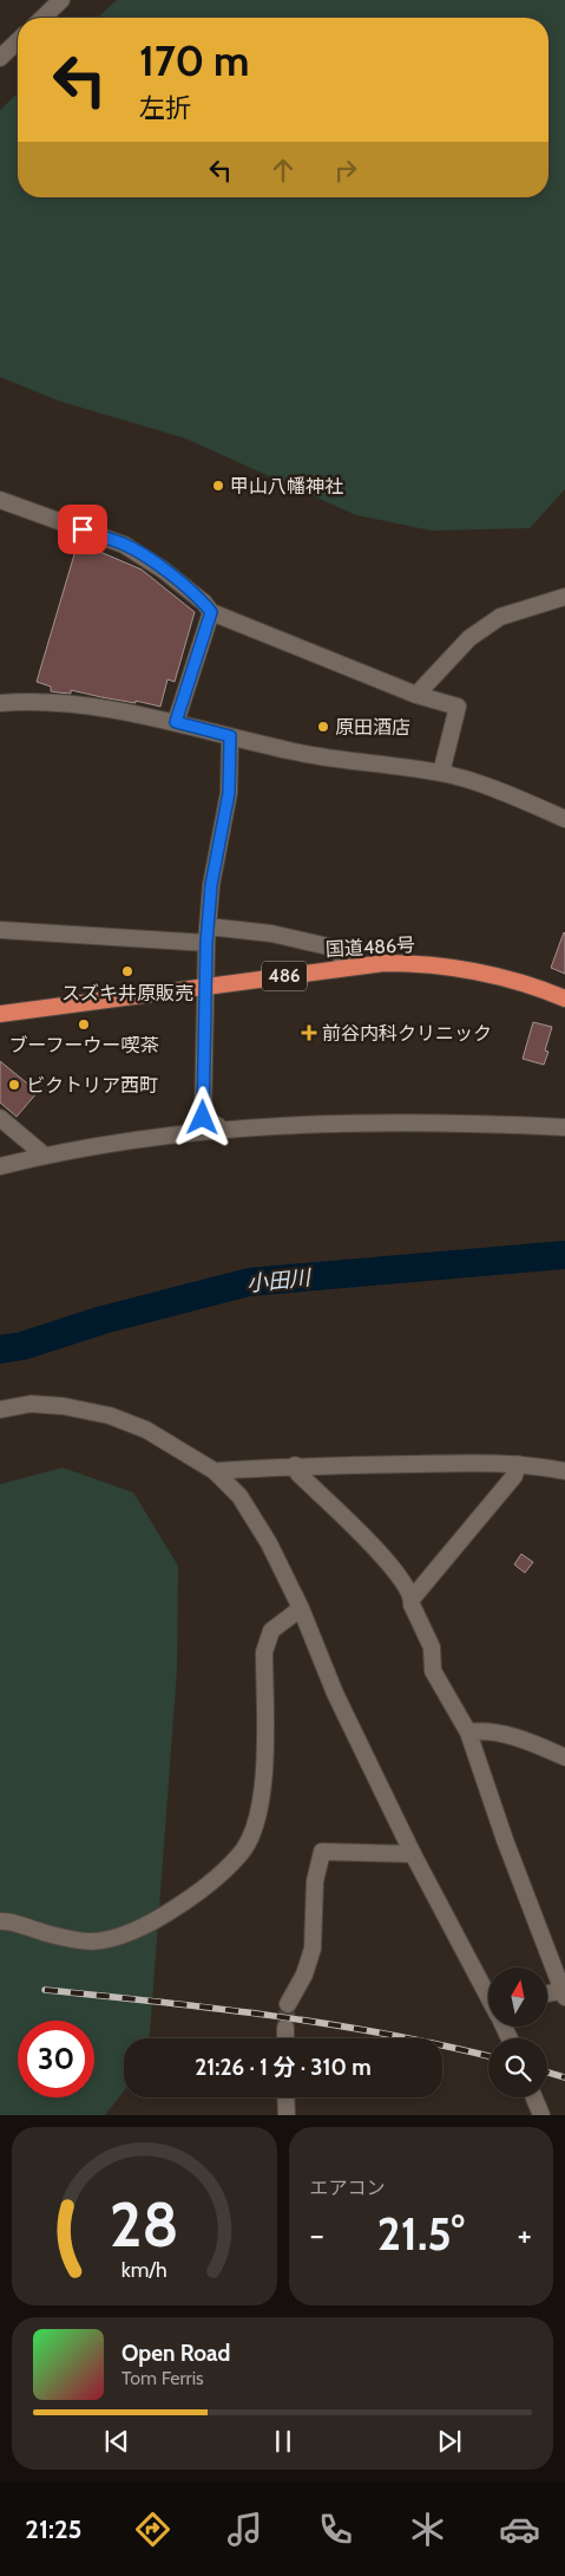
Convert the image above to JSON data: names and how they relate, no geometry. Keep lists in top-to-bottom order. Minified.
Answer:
{"streets":{"highway":["国道486号","486"]},"water":["小田川"],"places":{"other":["甲山八幡神社","原田酒店","スズキ井原販売","ブーフーウー喫茶","ビクトリア西町"],"health":["前谷内科クリニック"]},"north":"top","page":{"turn":["170 m","左折"],"limit":"30","trip":"21:26 · 1 分 · 310 m","tile":"エアコン","heat":["−","21.5°","+"],"song":["Open Road","Tom Ferris"],"tabs":"21:25","gauge":["28","km/h"]}}
